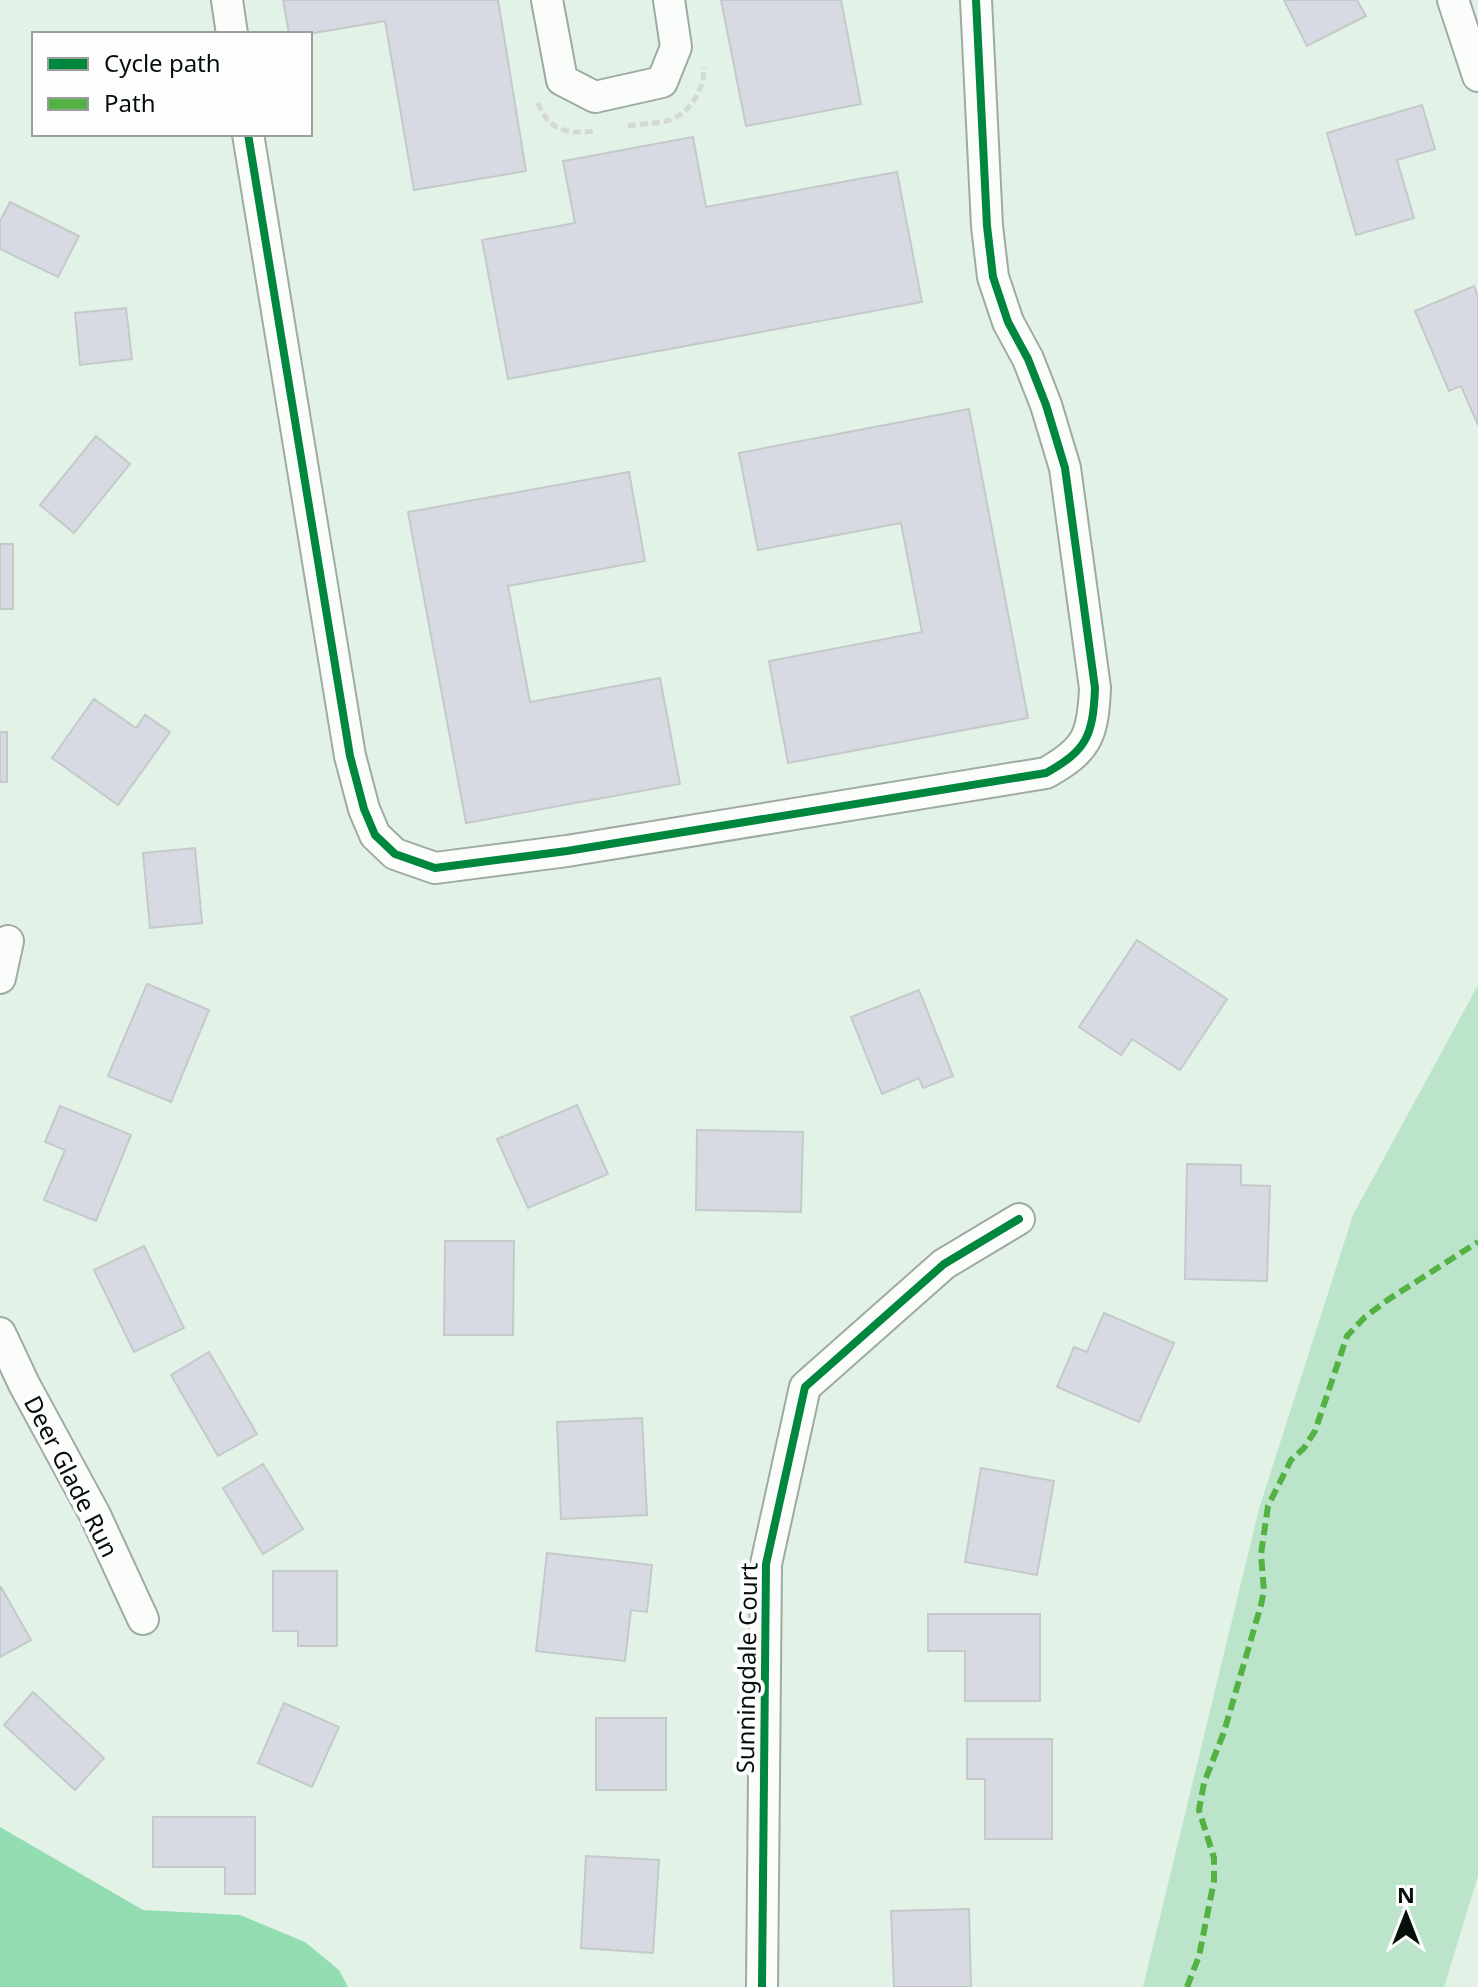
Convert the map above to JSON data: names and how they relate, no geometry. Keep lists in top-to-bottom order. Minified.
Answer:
{"streets":{"street":["Deer Glade Run","Sunningdale Court"]},"legend":["Cycle path","Path"],"north":"top"}
